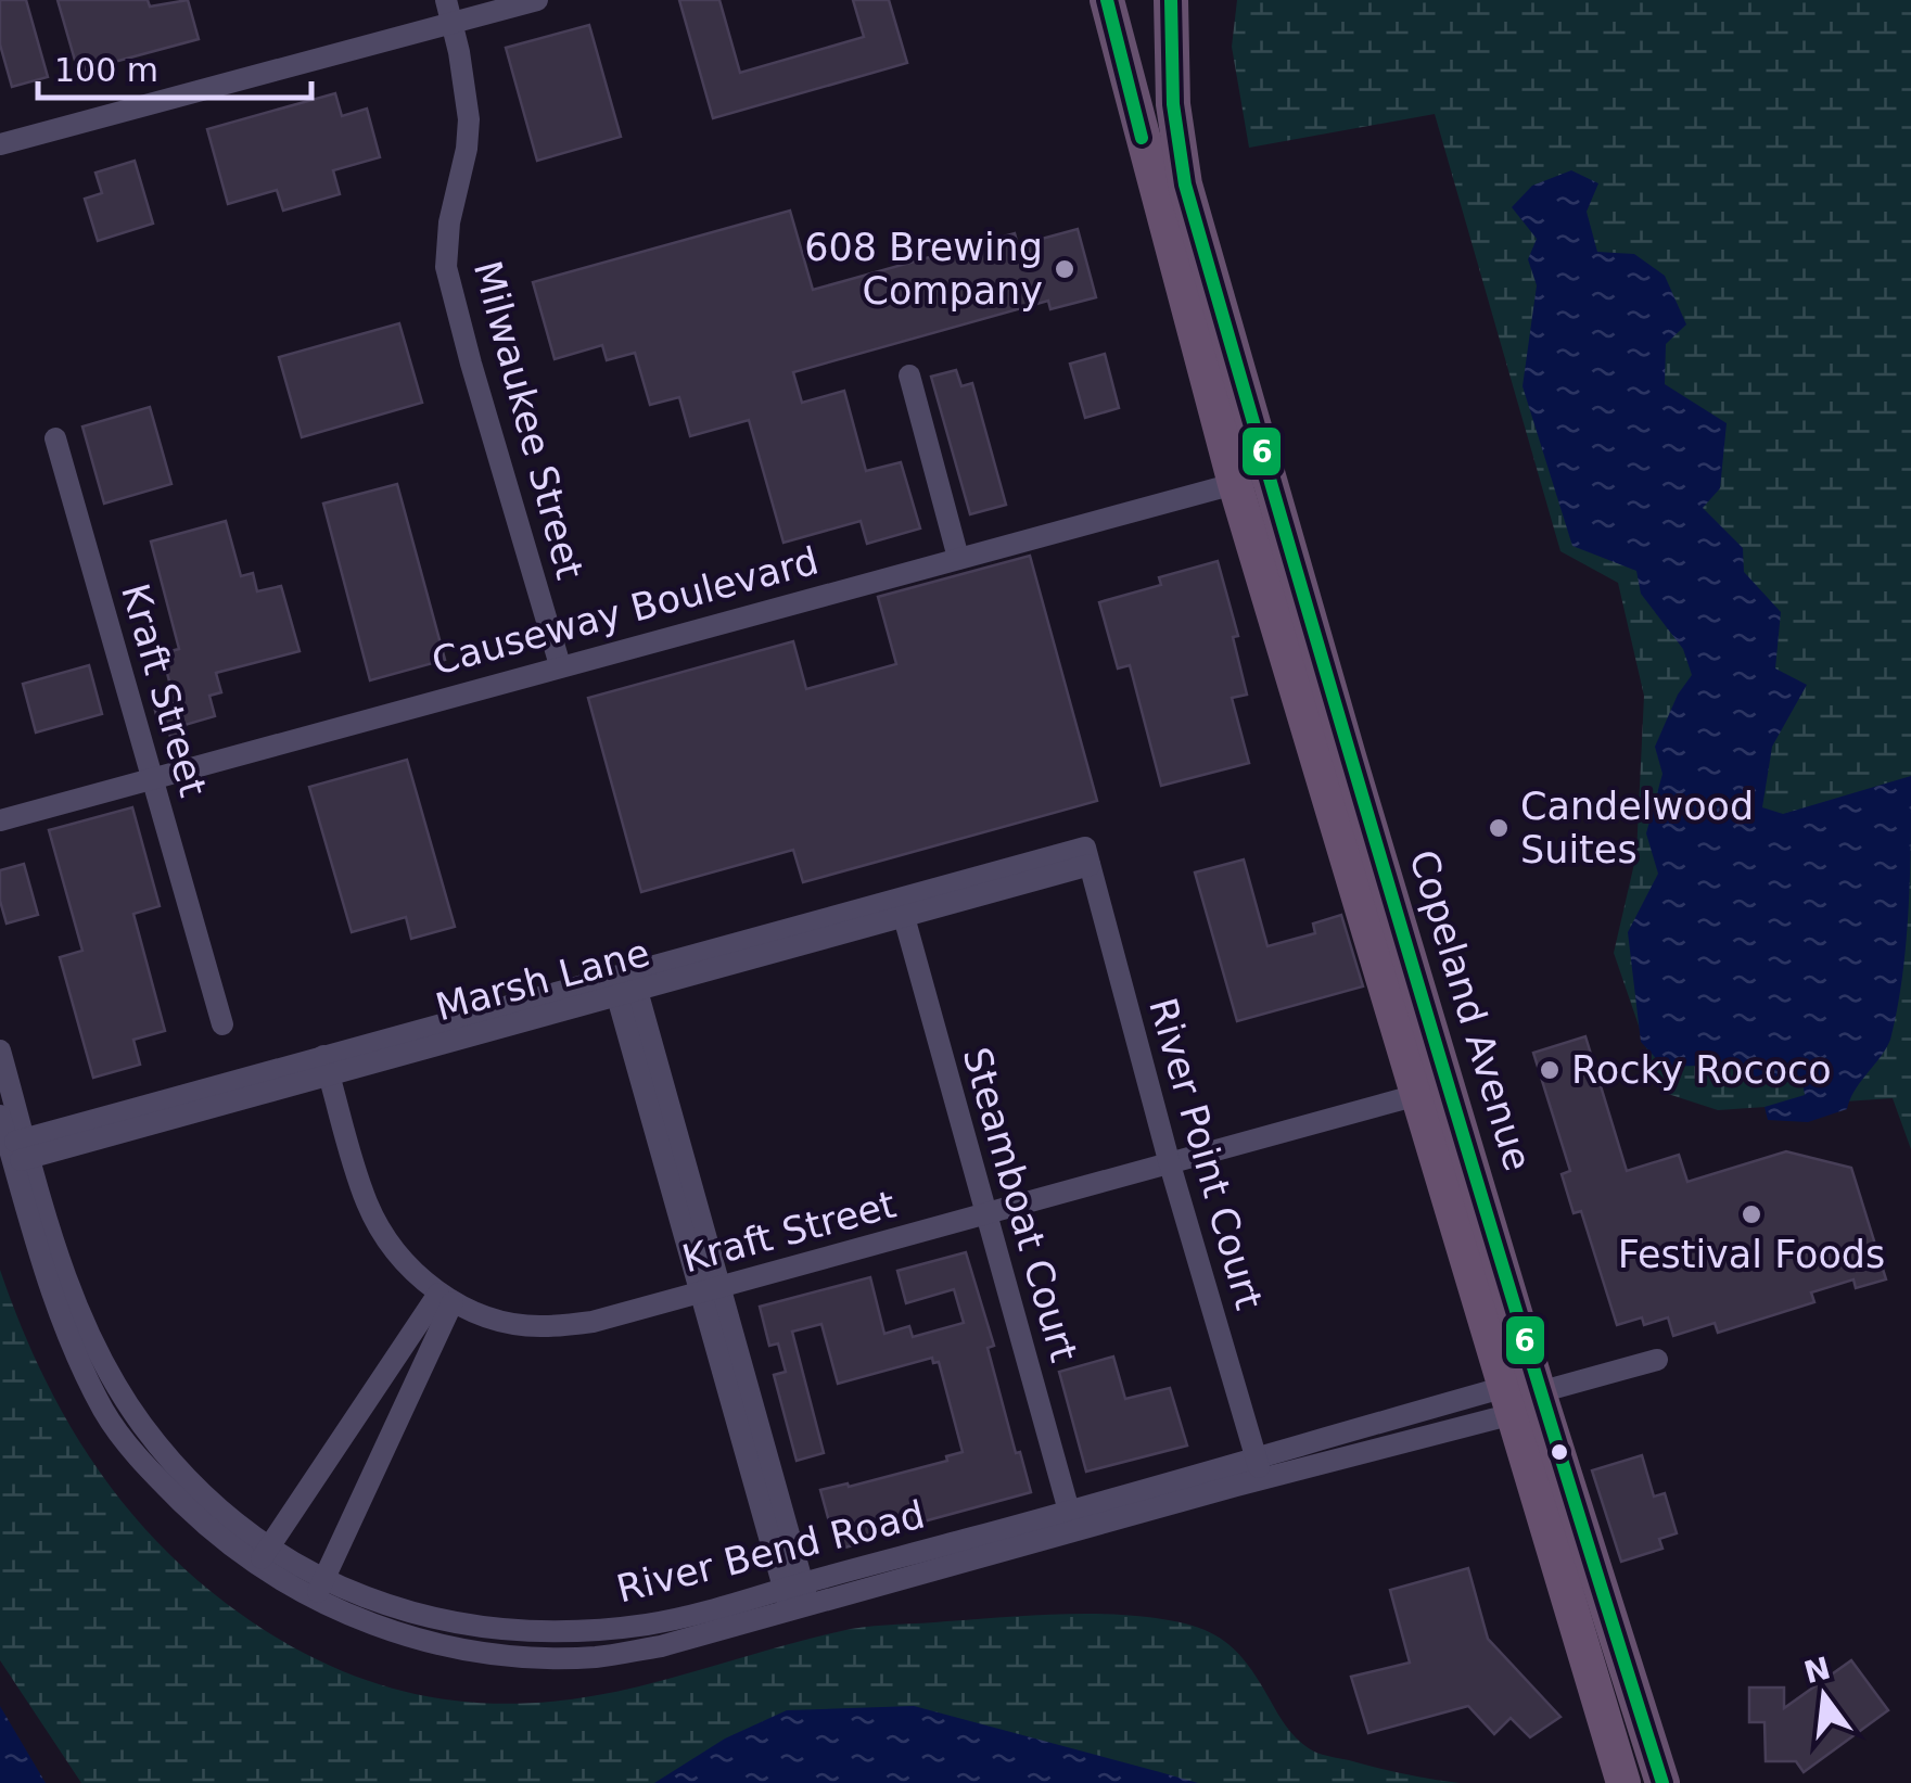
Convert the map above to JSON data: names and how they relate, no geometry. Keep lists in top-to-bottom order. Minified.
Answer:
{"streets":{"highway":["Copeland Avenue"],"street":["Milwaukee Street","Causeway Boulevard","Kraft Street","Marsh Lane","River Point Court","Steamboat Court","River Bend Road"]},"crossings":[["Milwaukee Street","Causeway Boulevard"],["Causeway Boulevard","Kraft Street"],["Causeway Boulevard","Copeland Avenue"],["Kraft Street","Marsh Lane"],["Kraft Street","Copeland Avenue"],["Kraft Street","River Point Court"],["Kraft Street","Steamboat Court"],["Marsh Lane","River Point Court"],["Marsh Lane","Steamboat Court"],["Marsh Lane","River Bend Road"],["Copeland Avenue","River Bend Road"],["River Point Court","River Bend Road"],["Steamboat Court","River Bend Road"]],"places":["608 Brewing Company","Candelwood Suites","Rocky Rococo","Festival Foods"],"lines":["transit line 6"],"scale_bar":"100 m","north":"top"}
